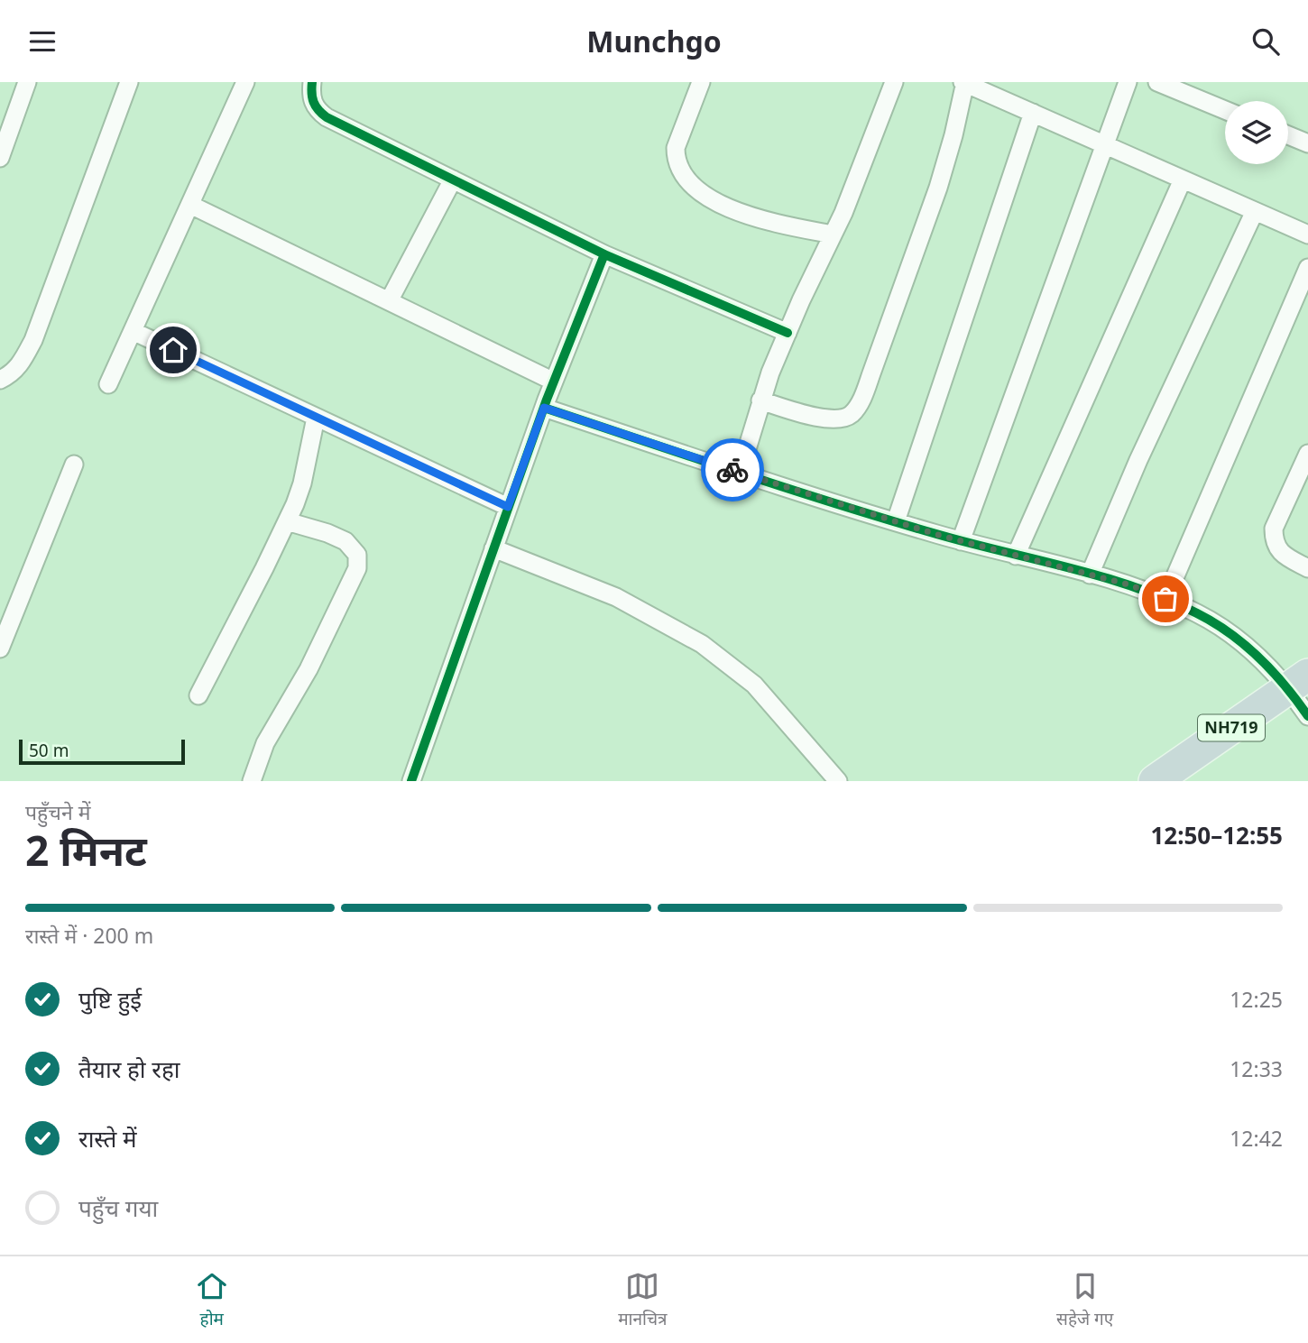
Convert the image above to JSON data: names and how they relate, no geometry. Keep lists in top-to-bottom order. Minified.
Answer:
{"streets":{"highway":["NH719"]},"scale_bar":"50 m","page":{"header":"Munchgo","scale":"50 m","heading":["2 मिनट","पहुँचने में","12:50–12:55"],"bar":"रास्ते में · 200 m","list":[["पुष्टि हुई","12:25"],["तैयार हो रहा","12:33"],["रास्ते में","12:42"],"पहुँच गया"],"tabs":["होम","मानचित्र","सहेजे गए"]}}
